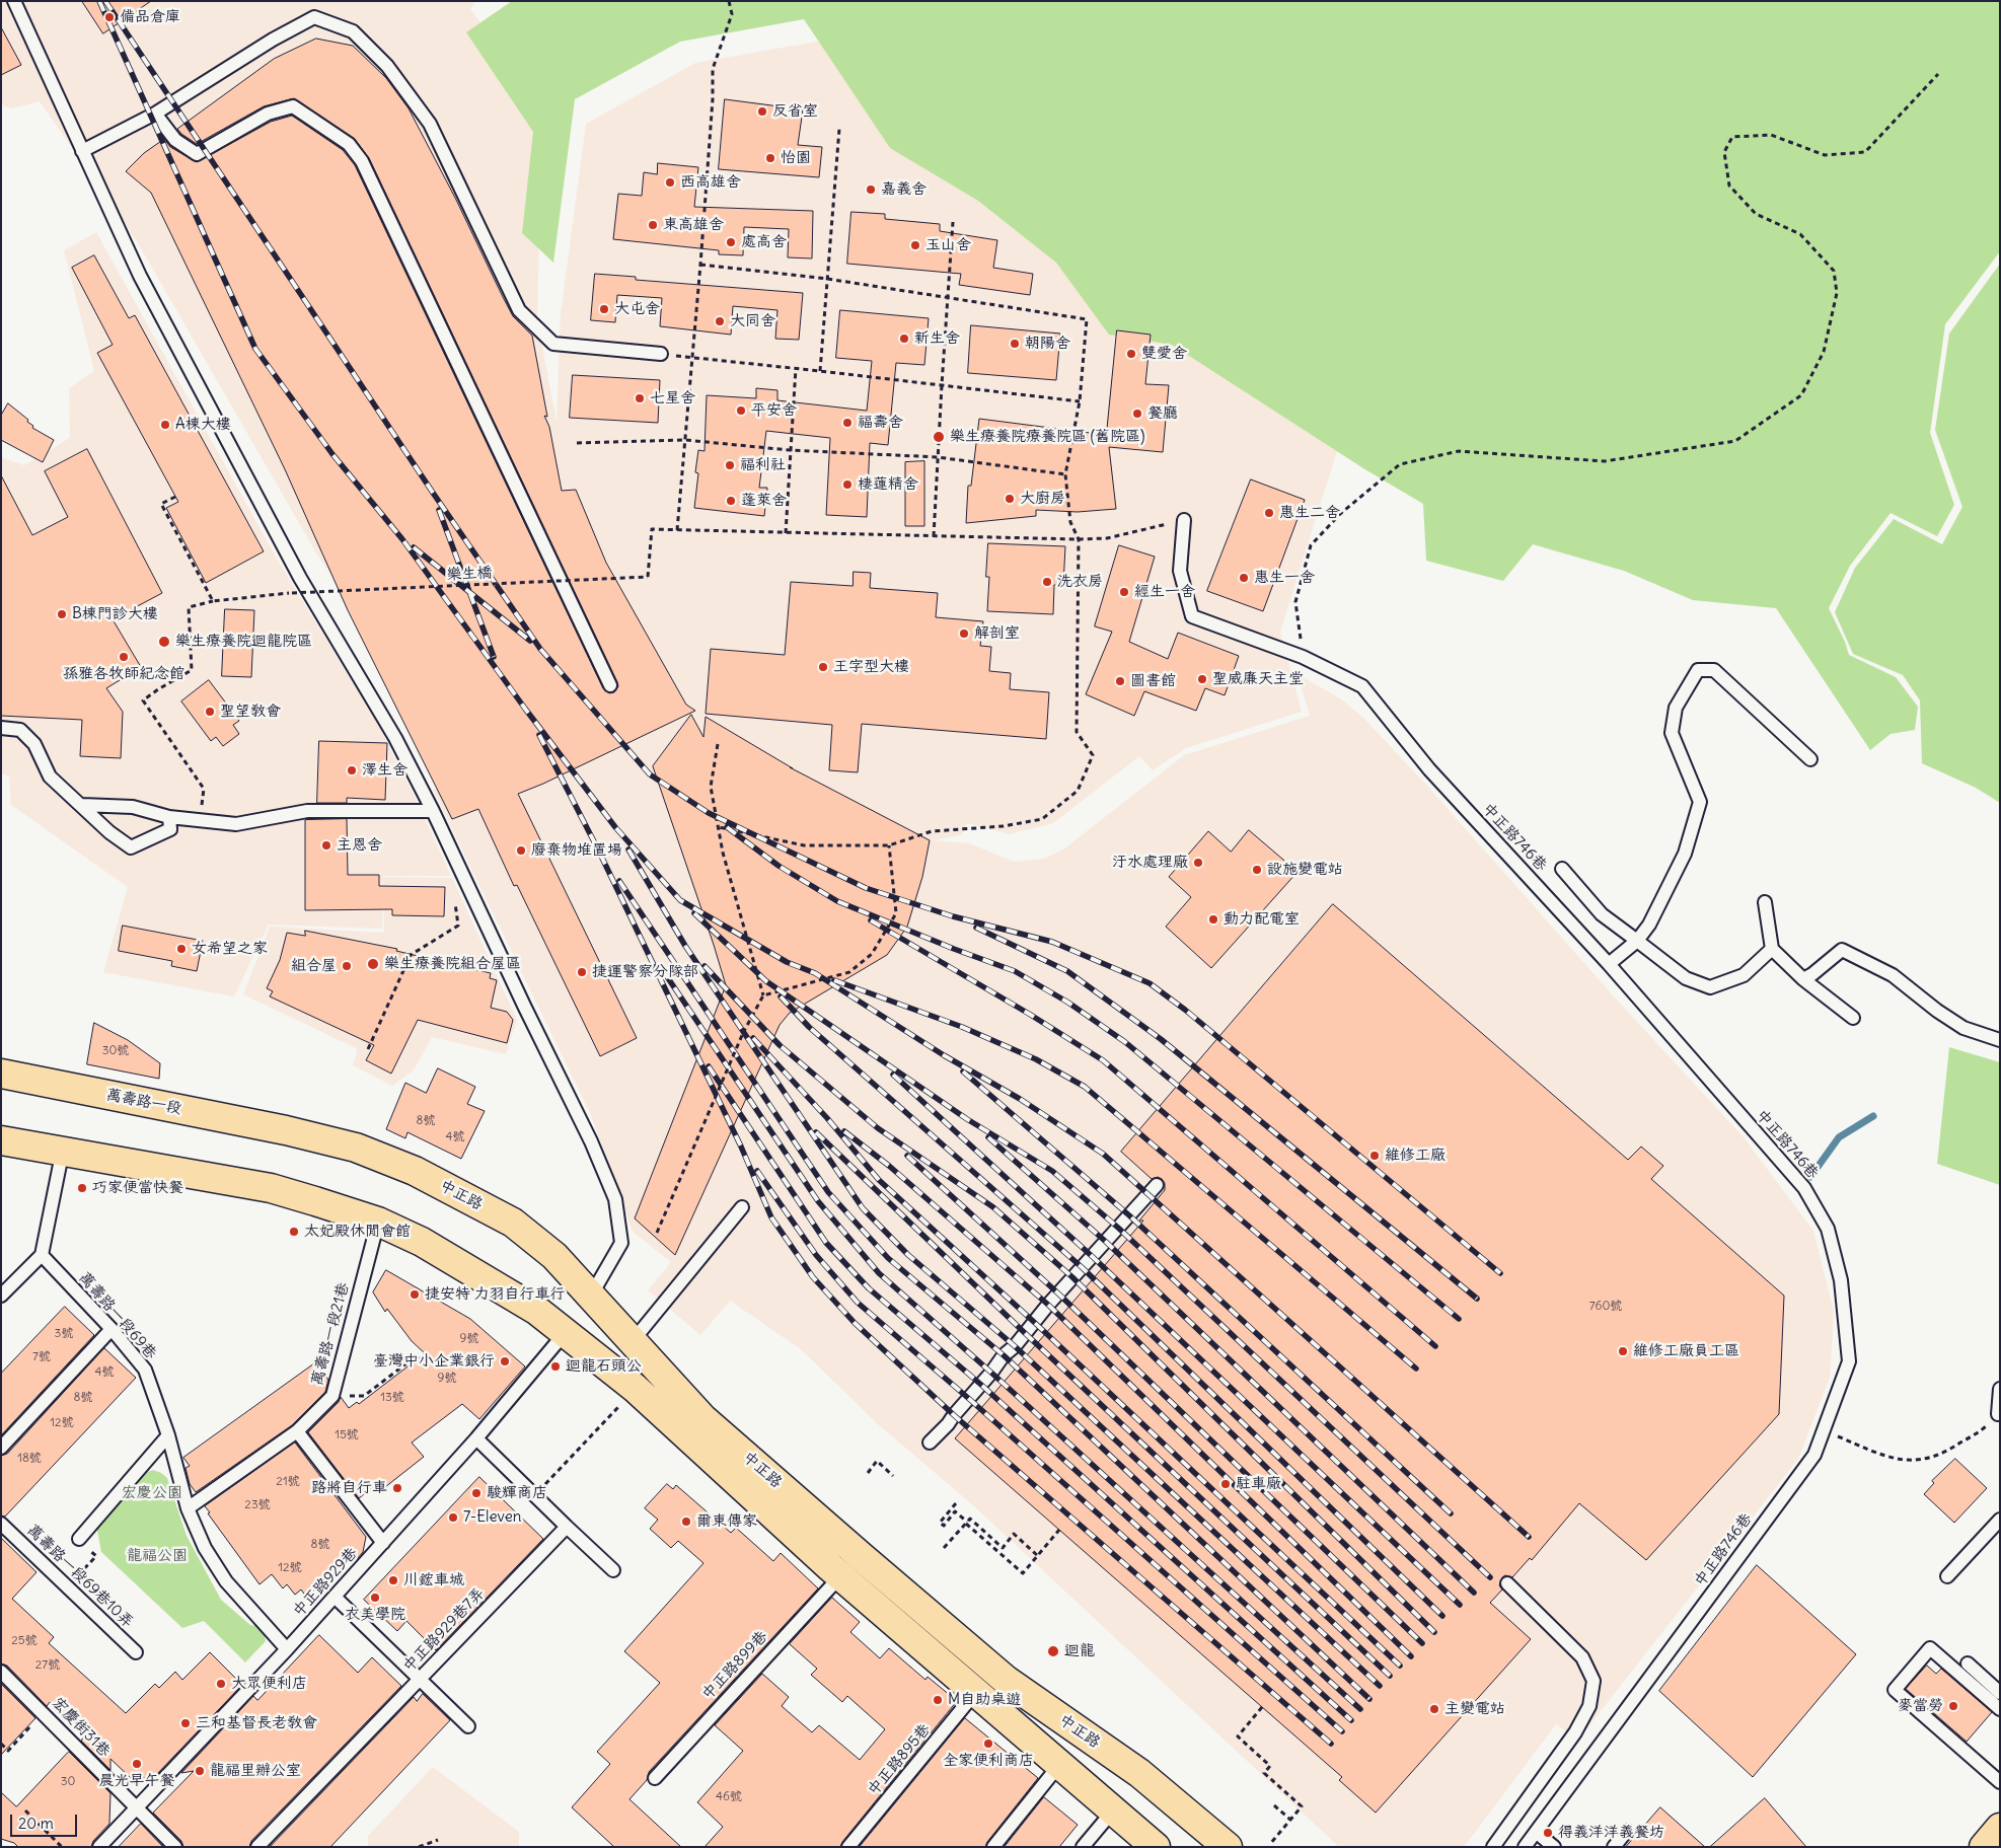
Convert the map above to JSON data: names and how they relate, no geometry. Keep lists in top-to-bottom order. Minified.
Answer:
{"streets":{"main road":["萬壽路一段","中正路"],"lane":["中正路746巷","萬壽路一段69巷","萬壽路一段21巷","萬壽路一段69巷10弄","中正路929巷","中正路929巷7弄","中正路899巷","宏慶街31巷","中正路895巷"],"path":["樂生橋"]},"crossings":[["萬壽路一段","中正路"],["中正路","萬壽路一段21巷"],["中正路","中正路929巷"],["中正路","中正路899巷"],["中正路","中正路895巷"],["萬壽路一段69巷","萬壽路一段21巷"],["萬壽路一段69巷","中正路929巷"],["中正路929巷","宏慶街31巷"]],"parks":["宏慶公園","龍福公園"],"places":["備品倉庫","反省室","怡園","西高雄舍","嘉義舍","東高雄舍","處高舍","玉山舍","大屯舍","大同舍","新生舍","朝陽舍","雙愛舍","七星舍","平安舍","餐廳","福壽舍","A棟大樓","樂生療養院療養院區 (舊院區)","福利社","棲蓮精舍","大廚房","蓬萊舍","惠生二舍","惠生一舍","洗衣房","經生一舍","B棟門診大樓","解剖室","樂生療養院迴龍院區","孫雅各牧師紀念館","王字型大樓","聖威廉天主堂","圖書館","聖望教會","澤生舍","主恩舍","廢棄物堆置場","汙水處理廠","設施變電站","動力配電室","女希望之家","樂生療養院組合屋區","組合屋","捷運警察分隊部","維修工廠","巧家便當快餐","太妃殿休閒會館","捷安特 力羽自行車行","維修工廠員工區","臺灣中小企業銀行","迴龍石頭公","駐車廠","路將自行車","駿輝商店","7-Eleven","爾東傳家","川鋐車城","衣美學院","迴龍","大眾便利店","M自助桌遊","麥當勞","主變電站","三和基督長老教會","全家便利商店","晨光早午餐","龍福里辦公室","得義洋洋義餐坊"],"house_numbers":["30號","8號","4號","760號","3號","9號","7號","4號","9號","8號","13號","12號","15號","18號","21號","23號","8號","12號","25號","27號","30","46號"],"scale_bar":"20 m"}
